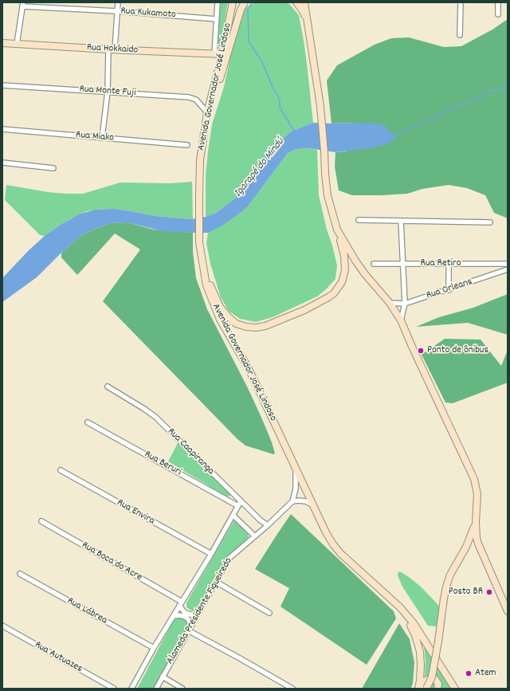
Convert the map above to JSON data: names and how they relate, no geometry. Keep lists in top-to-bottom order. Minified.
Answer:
{"streets":{"main road":["Rua Hokkaido","Avenida Governador José Lindoso"],"street":["Rua Kukamoto","Rua Monte Fuji","Rua Miako","Rua Retiro","Rua Orleans","Rua Caapiranga","Rua Beruri","Rua Envira","Rua Boca do Acre","Rua Lábrea","Alameda Presidente Figueiredo","Rua Autuazes"]},"crossings":[["Rua Hokkaido","Avenida Governador José Lindoso"],["Avenida Governador José Lindoso","Rua Monte Fuji"],["Rua Caapiranga","Rua Beruri"],["Rua Caapiranga","Alameda Presidente Figueiredo"],["Rua Beruri","Alameda Presidente Figueiredo"],["Rua Envira","Alameda Presidente Figueiredo"],["Rua Boca do Acre","Alameda Presidente Figueiredo"],["Rua Lábrea","Alameda Presidente Figueiredo"]],"water":["Igarapé do Mindú"],"places":["Ponto de ônibus","Posto BR","Atem"]}
